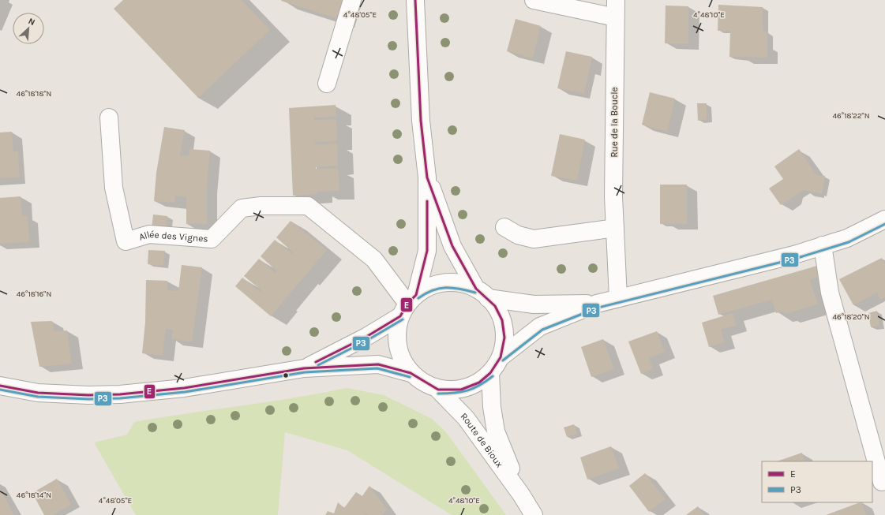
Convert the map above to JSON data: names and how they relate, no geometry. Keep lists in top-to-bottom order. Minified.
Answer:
{"streets":{"street":["Rue de la Boucle","Allée des Vignes","Route de Bioux"]},"crossings":[["Allée des Vignes","Route de Bioux"]],"lines":["transit line E","transit line P3"],"legend":["E","P3"],"north":"top right","coordinates":["4°48'05\"E","4°48'10\"E","46°18'18\"N","46°18'22\"N","46°18'16\"N","46°18'20\"N","46°18'14\"N"]}
